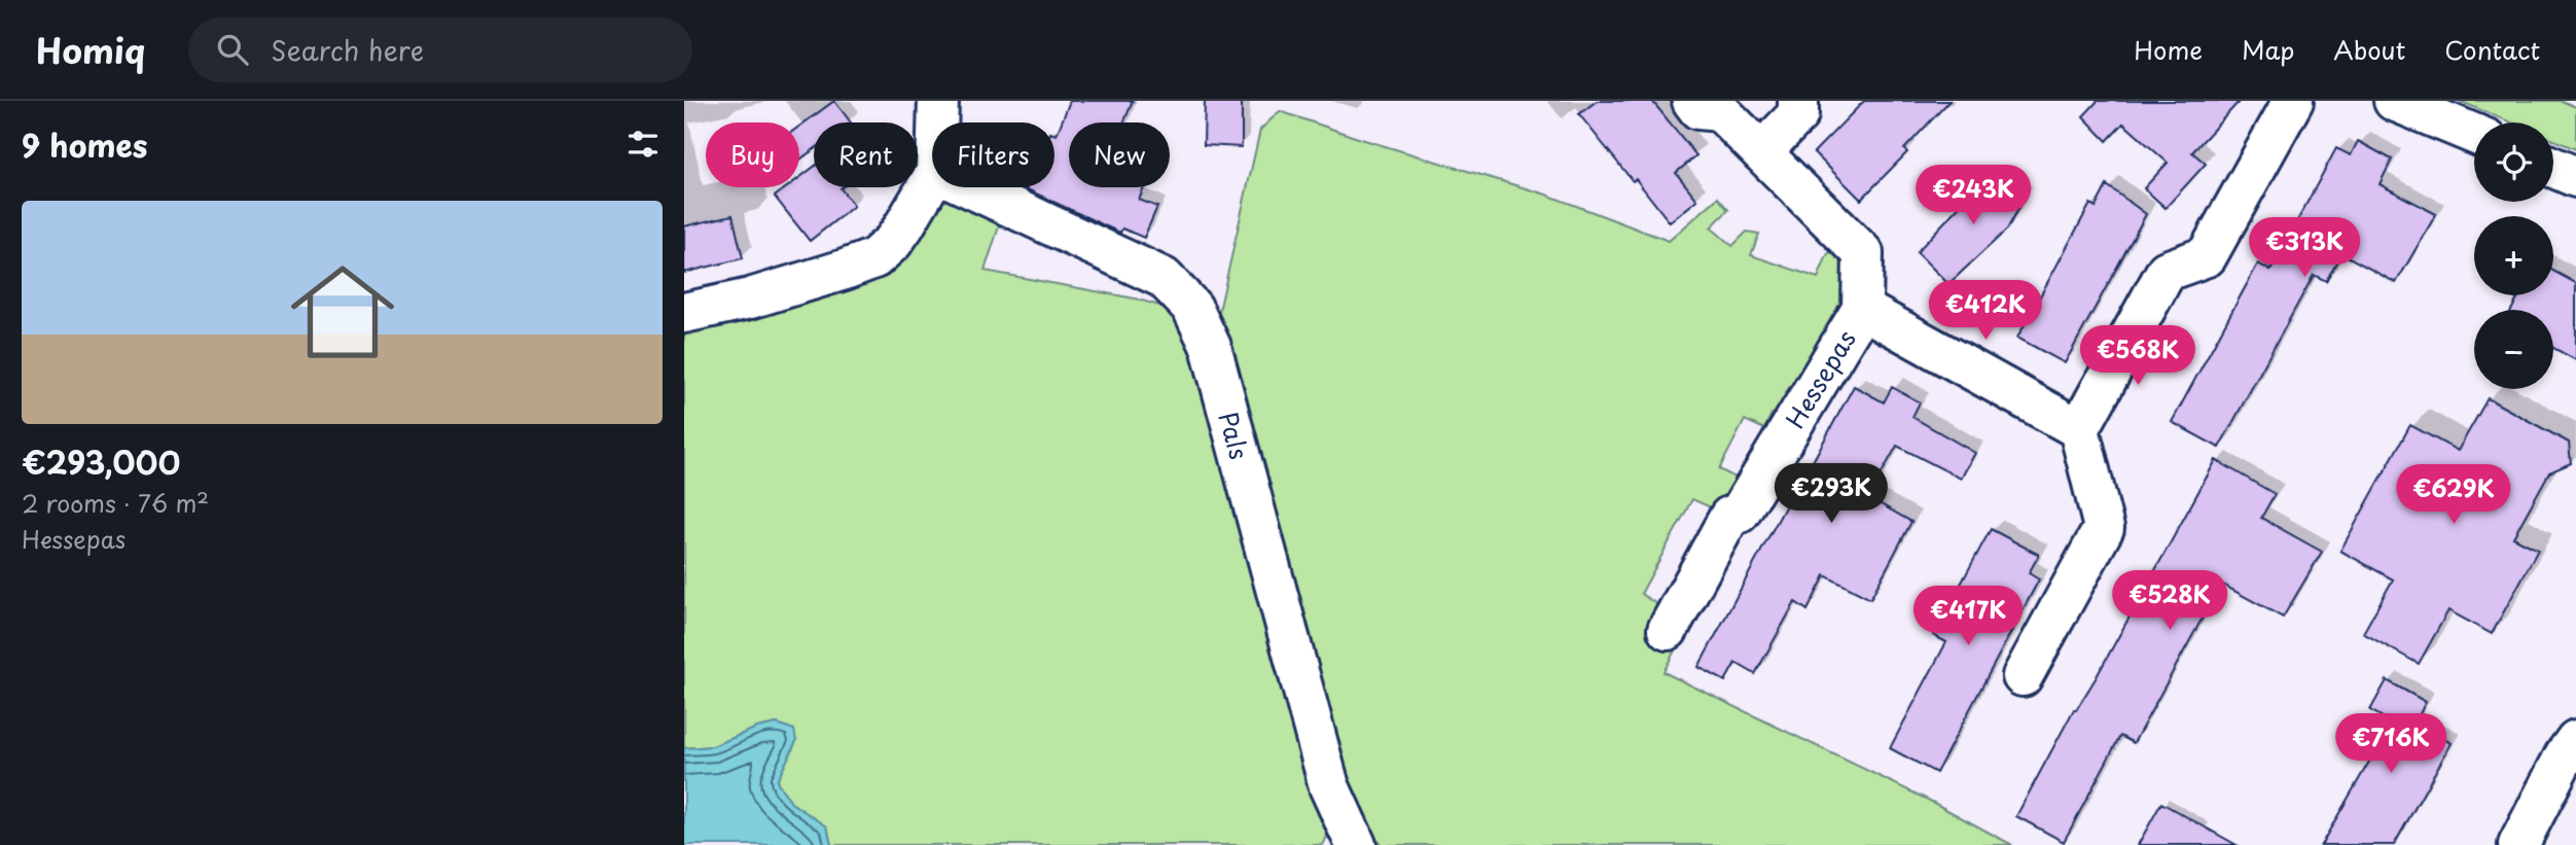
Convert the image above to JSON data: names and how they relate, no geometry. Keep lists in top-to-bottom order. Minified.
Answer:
{"streets":{"street":["Hessepas","Pals"]},"page":{"header":"Homiq","search":"Search here","nav":["Home","Map","About","Contact"],"heading":"9 homes","map_buttons":["+","−"],"chip":["Buy","Rent","Filters","New"],"price":["€243K","€313K","€412K","€568K","€293K","€629K","€528K","€417K","€716K"],"list":[{"name":"€293,000","note":"2 rooms · 76 m² · Hessepas"}]}}
